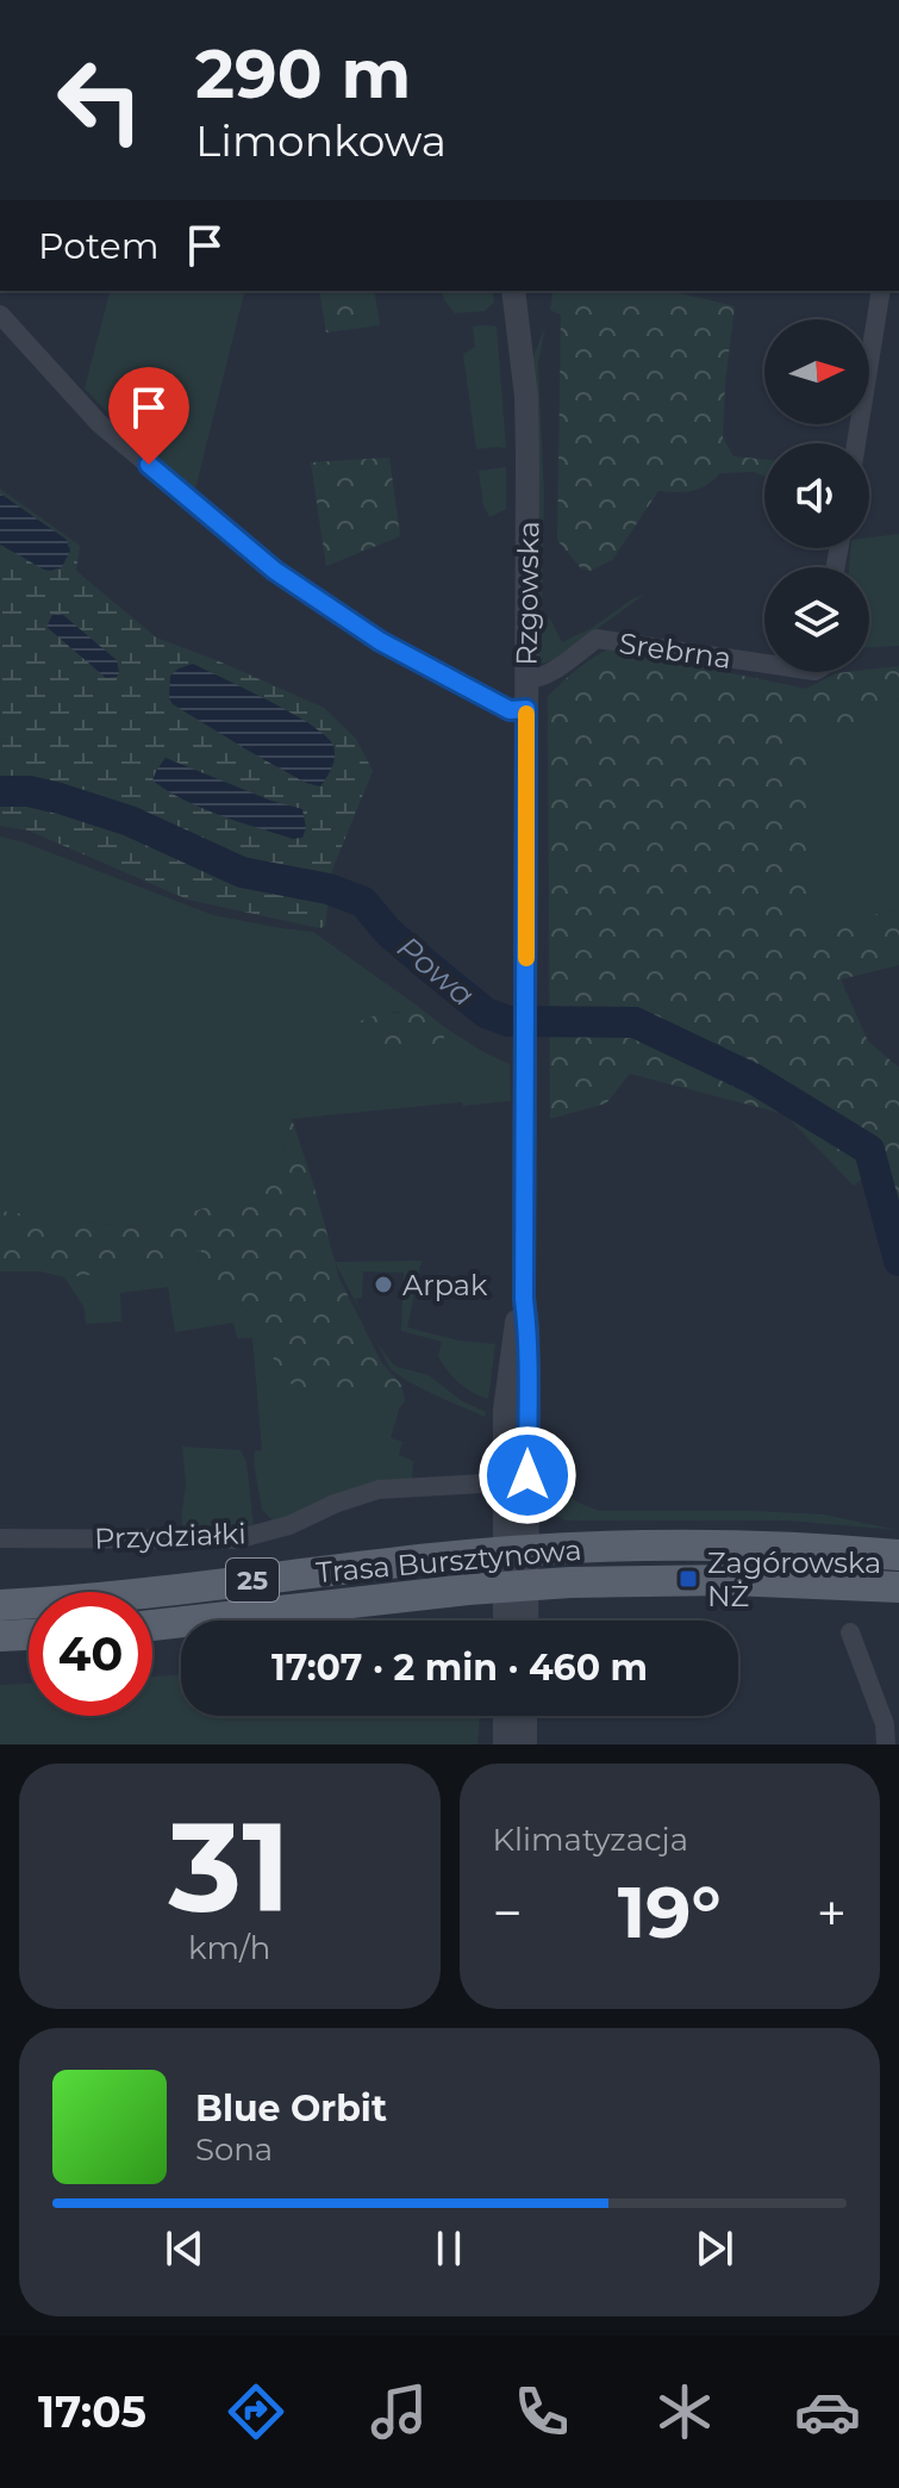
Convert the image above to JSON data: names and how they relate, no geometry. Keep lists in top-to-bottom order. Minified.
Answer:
{"streets":{"main road":["Trasa Bursztynowa","25"],"street":["Rzgowska","Srebrna","Przydziałki"]},"crossings":[["Rzgowska","Srebrna"]],"water":["Powa"],"places":{"other":["Arpak"],"transit":["Zagórowska NŻ"]},"north":"right","page":{"turn":["290 m","Limonkowa"],"then":"Potem","limit":"40","trip":"17:07 · 2 min · 460 m","tile":[["31","km/h"],"Klimatyzacja"],"heat":["−","19°","+"],"song":["Blue Orbit","Sona"],"tabs":"17:05"}}
